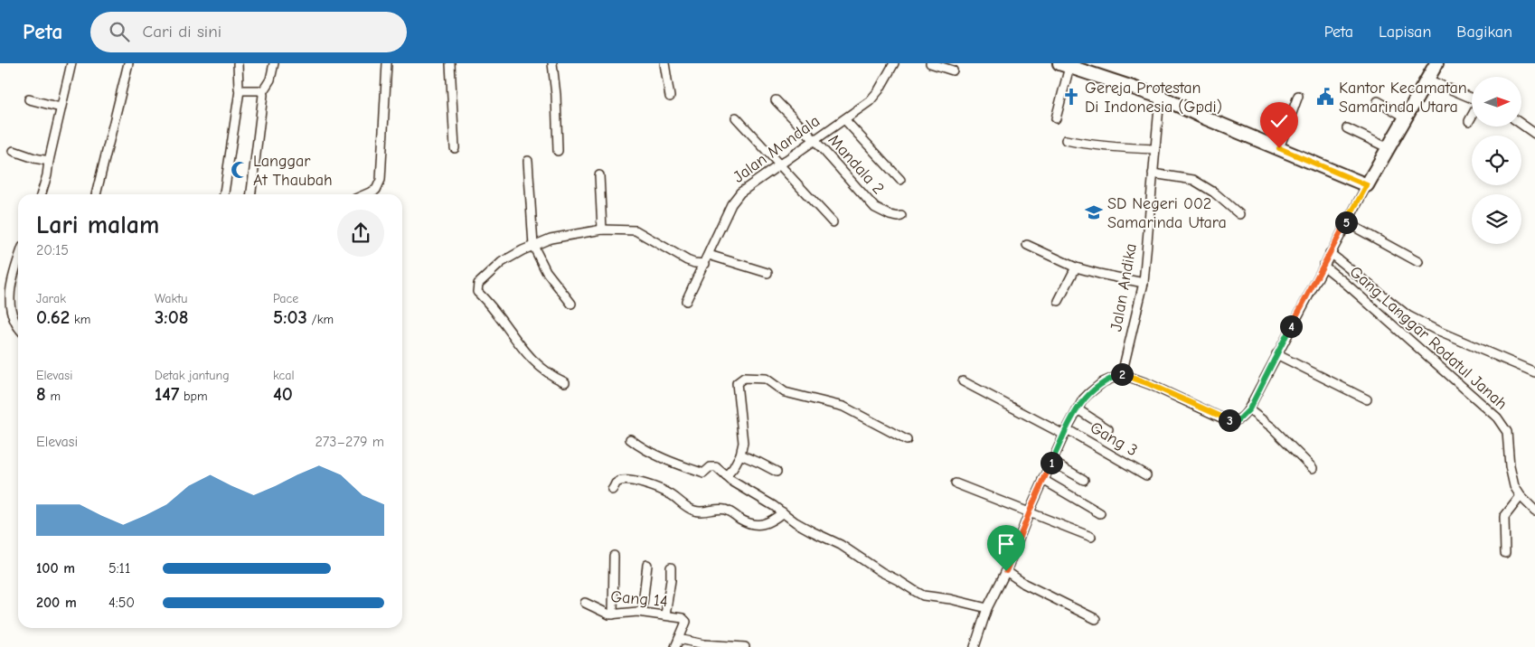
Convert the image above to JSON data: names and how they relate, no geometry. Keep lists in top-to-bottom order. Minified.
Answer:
{"streets":{"street":["Jalan Mandala","Mandala 2","Jalan Andika","Gang Langgar Rodatul Janah","Gang 3","Gang 14"]},"crossings":[["Jalan Mandala","Mandala 2"]],"places":{"church":["Gereja Protestan Di Indonesia (Gpdi)"],"public building":["Kantor Kecamatan Samarinda Utara"],"mosque":["Langgar At Thaubah"],"school or university":["SD Negeri 002 Samarinda Utara"]},"north":"right","page":{"header":"Peta","search":"Cari di sini","nav":["Peta","Lapisan","Bagikan"],"heading":["Lari malam","20:15"],"pins":["5","4","2","3","1"],"stats":[["Jarak","0.62 km"],["Waktu","3:08"],["Pace","5:03 /km"],["Elevasi","8 m"],["Detak jantung","147 bpm"],["kcal","40"]],"chart":["Elevasi","273–279 m"],"list":[{"name":"100 m","note":"5:11"},{"name":"200 m","note":"4:50"}]}}
